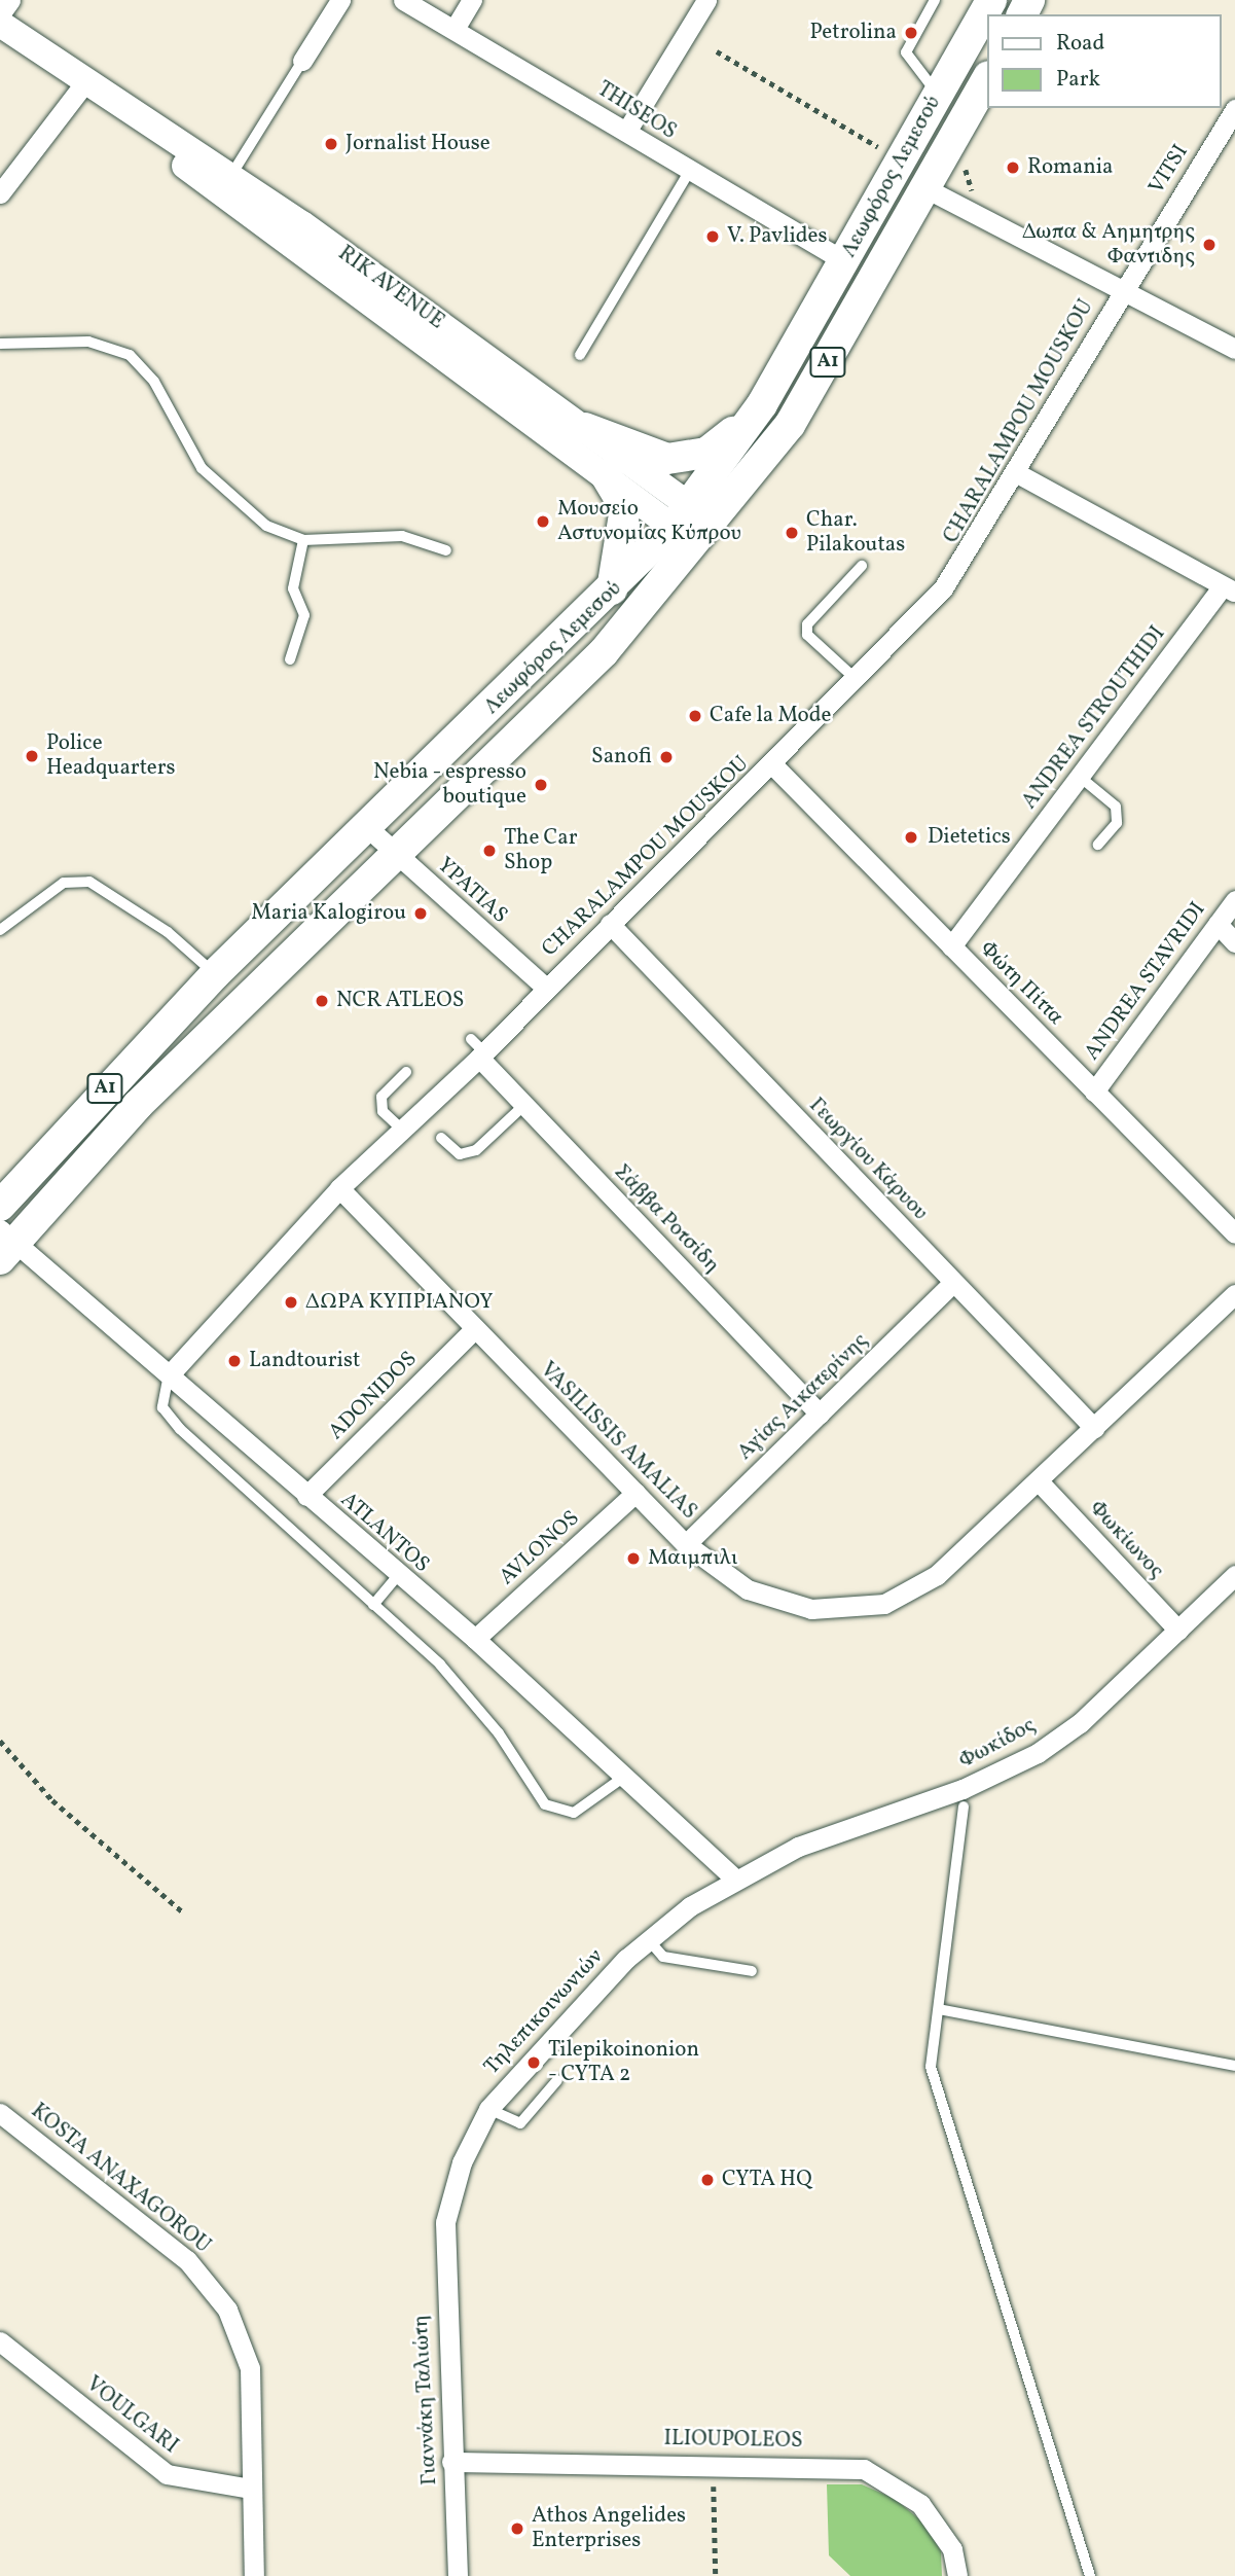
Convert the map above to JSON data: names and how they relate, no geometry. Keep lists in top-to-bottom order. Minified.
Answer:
{"streets":{"main road":["Λεωφόρος Λεμεσού","RIK AVENUE","A1"],"street":["THISEOS","VITSI","CHARALAMPOU MOUSKOU","ANDREA STROUTHIDI","YPATIAS","ANDREA STAVRIDI","Φώτη Πίττα","Γεωργίου Κάρυου","Σάββα Ροτσίδη","ADONIDOS","Αγίας Αικατερίνης","VASILISSIS AMALIAS","ATLANTOS","Φωκίωνος","AVLONOS","Φωκίδος","Τηλεπικοινωνιών","KOSTA ANAXAGOROU","Γιαννάκη Ταλιώτη","VOULGARI","ILIOUPOLEOS"]},"crossings":[["THISEOS","Λεωφόρος Λεμεσού"],["VITSI","CHARALAMPOU MOUSKOU"],["Λεωφόρος Λεμεσού","RIK AVENUE"],["Λεωφόρος Λεμεσού","YPATIAS"],["Λεωφόρος Λεμεσού","ATLANTOS"],["CHARALAMPOU MOUSKOU","YPATIAS"],["CHARALAMPOU MOUSKOU","Φώτη Πίττα"],["CHARALAMPOU MOUSKOU","Γεωργίου Κάρυου"],["CHARALAMPOU MOUSKOU","Σάββα Ροτσίδη"],["CHARALAMPOU MOUSKOU","VASILISSIS AMALIAS"],["CHARALAMPOU MOUSKOU","ATLANTOS"],["ANDREA STROUTHIDI","Φώτη Πίττα"],["ANDREA STAVRIDI","Φώτη Πίττα"],["Γεωργίου Κάρυου","Αγίας Αικατερίνης"],["Γεωργίου Κάρυου","VASILISSIS AMALIAS"],["Σάββα Ροτσίδη","Αγίας Αικατερίνης"],["ADONIDOS","VASILISSIS AMALIAS"],["ADONIDOS","ATLANTOS"],["Αγίας Αικατερίνης","VASILISSIS AMALIAS"],["VASILISSIS AMALIAS","Φωκίωνος"],["VASILISSIS AMALIAS","AVLONOS"],["ATLANTOS","AVLONOS"],["ATLANTOS","Φωκίδος"],["ATLANTOS","Τηλεπικοινωνιών"],["Φωκίωνος","Φωκίδος"],["Φωκίδος","Τηλεπικοινωνιών"],["Τηλεπικοινωνιών","Γιαννάκη Ταλιώτη"],["KOSTA ANAXAGOROU","VOULGARI"],["Γιαννάκη Ταλιώτη","ILIOUPOLEOS"]],"places":["Petrolina","Jornalist House","Romania","V. Pavlides","Δωπα & Αημητρης Φαντιδης","Μουσείο Αστυνομίας Κύπρου","Char. Pilakoutas","Cafe la Mode","Police Headquarters","Sanofi","Nebia - espresso boutique","Dietetics","The Car Shop","Maria Kalogirou","NCR ATLEOS","ΔΩΡΑ ΚΥΠΡΙΑΝΟΥ","Landtourist","Μαιμπιλι","Tilepikoinonion - CYTA 2","CYTA HQ","Athos Angelides Enterprises"],"legend":["Road","Park"]}
